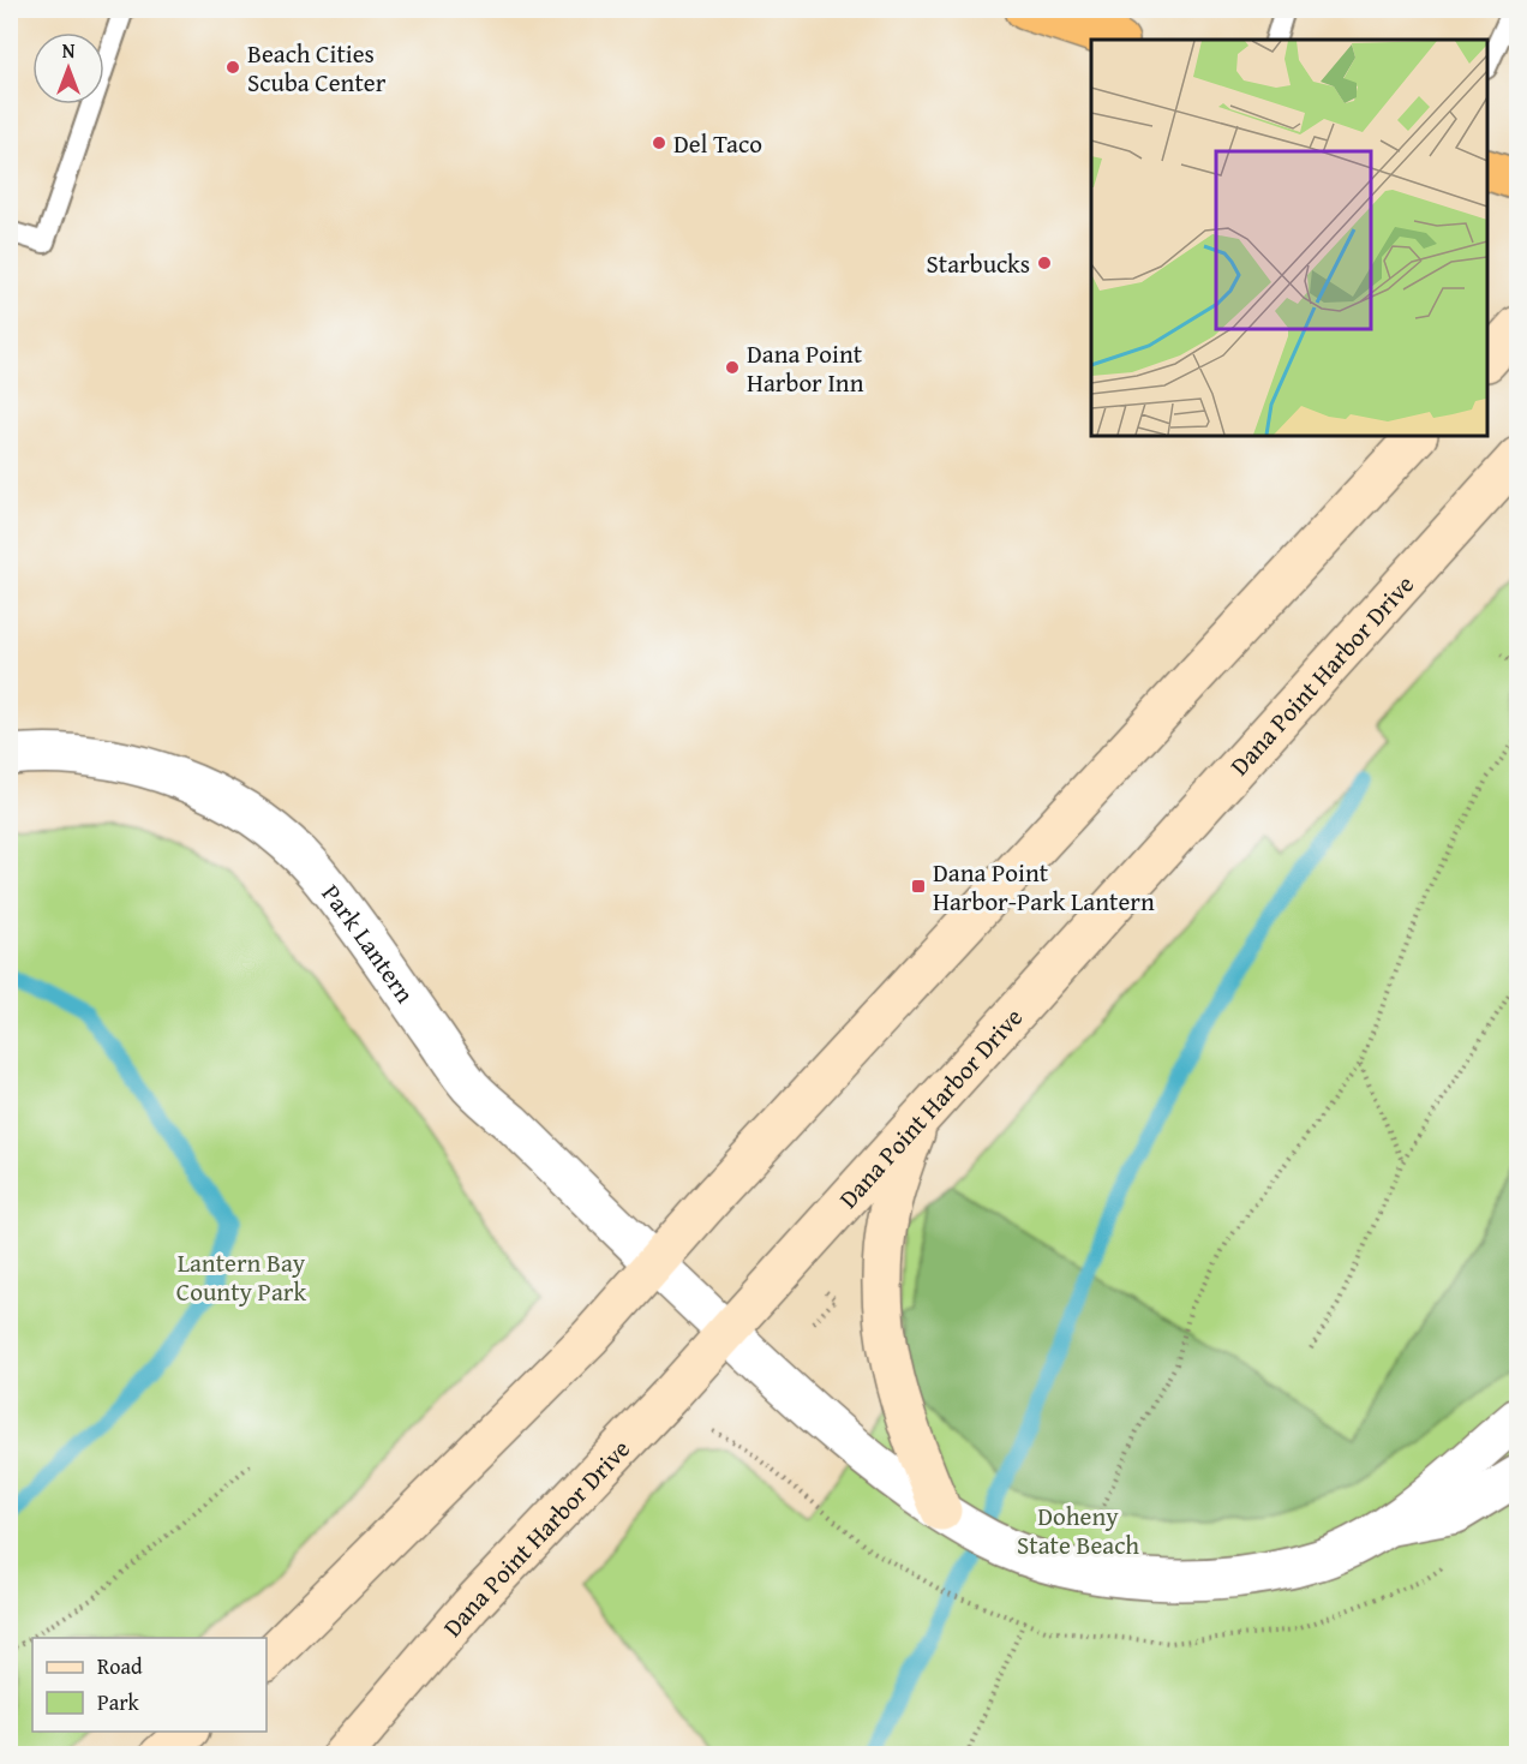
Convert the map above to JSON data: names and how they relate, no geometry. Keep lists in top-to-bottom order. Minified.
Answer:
{"streets":{"main road":["Dana Point Harbor Drive"],"street":["Park Lantern"]},"crossings":[["Dana Point Harbor Drive","Park Lantern"]],"parks":["Lantern Bay County Park","Doheny State Beach"],"places":{"other":["Beach Cities Scuba Center","Del Taco","Starbucks","Dana Point Harbor Inn"],"transit":["Dana Point Harbor-Park Lantern"]},"legend":["Road","Park"],"north":"top"}
